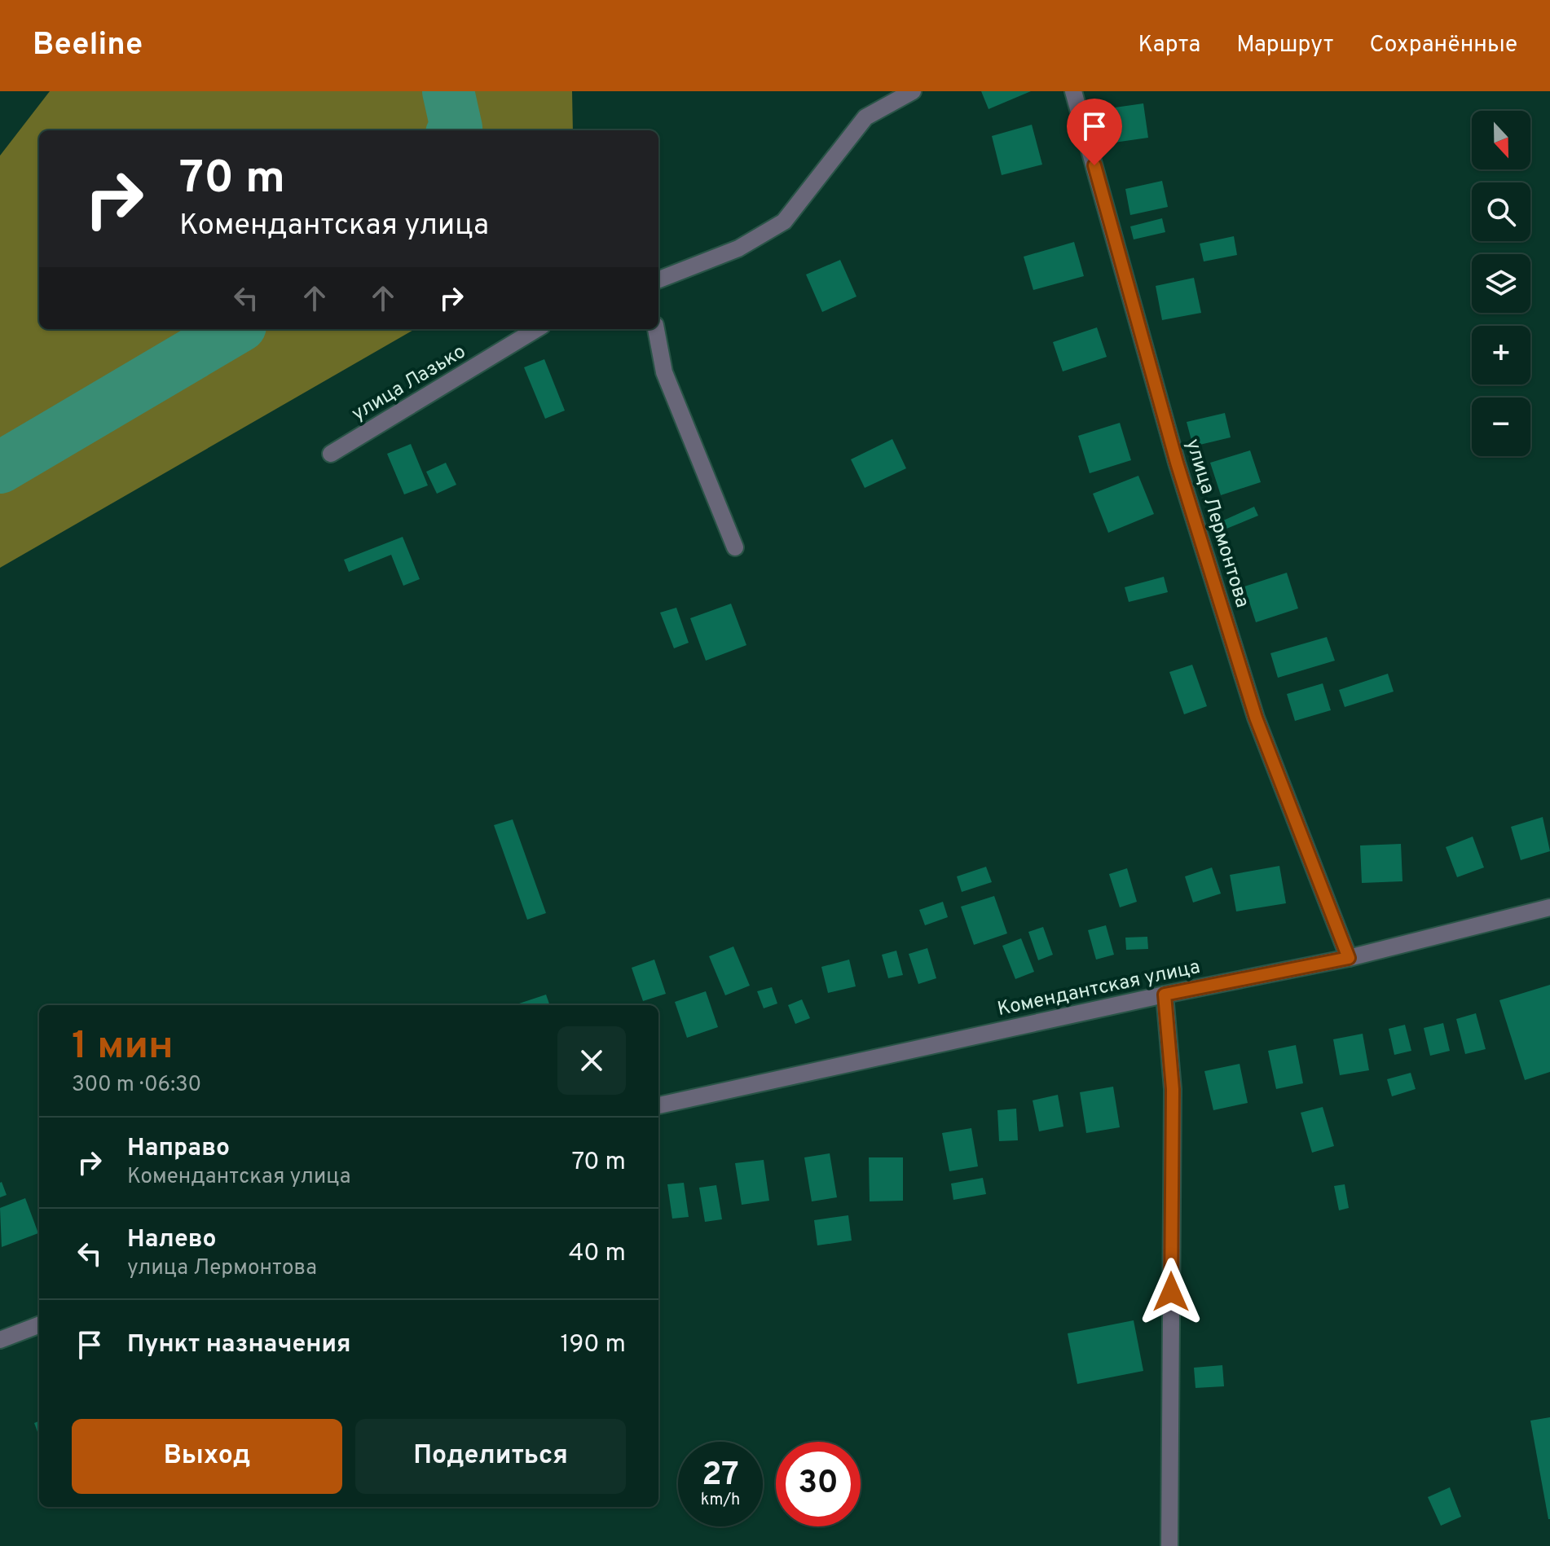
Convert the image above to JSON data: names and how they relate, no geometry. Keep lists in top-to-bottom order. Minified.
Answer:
{"streets":{"street":["улица Лазько","улица Лермонтова","Комендантская улица"]},"crossings":[["улица Лермонтова","Комендантская улица"]],"north":"bottom","page":{"header":"Beeline","nav":["Карта","Маршрут","Сохранённые"],"map_buttons":["+","−"],"turn":["70 m","Комендантская улица"],"heading":["1 мин","300 m · 06:30"],"list":[{"name":"Направо","note":"Комендантская улица","value":"70 m"},{"name":"Налево","note":"улица Лермонтова","value":"40 m"},{"name":"Пункт назначения","value":"190 m"}],"buttons":["Выход","Поделиться"],"speed":"27 km/h","limit":"30"}}
